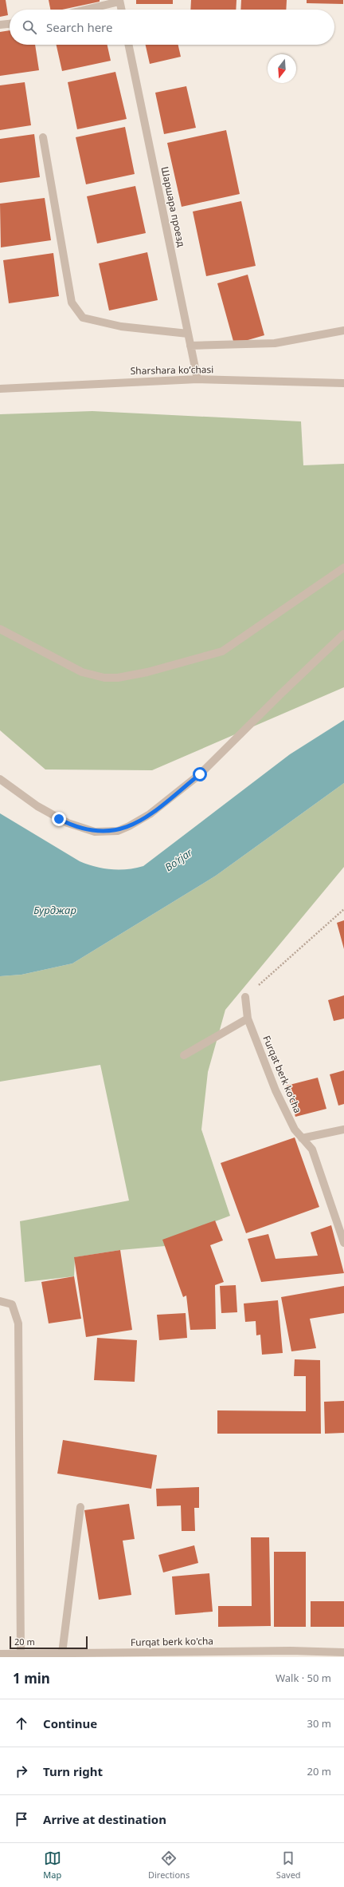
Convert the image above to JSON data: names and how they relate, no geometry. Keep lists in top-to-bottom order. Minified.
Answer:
{"streets":{"street":["Шаршара проезд","Sharshara koʻchasi","Furqat berk ko'cha"]},"crossings":[["Шаршара проезд","Sharshara koʻchasi"]],"water":["Bo‘rjar","Бурджар"],"scale_bar":"20 m","north":"bottom","page":{"search":"Search here","scale":"20 m","heading":["1 min","Walk · 50 m"],"list":[["Continue","30 m"],["Turn right","20 m"],"Arrive at destination"],"nav":["Map","Directions","Saved"]}}
